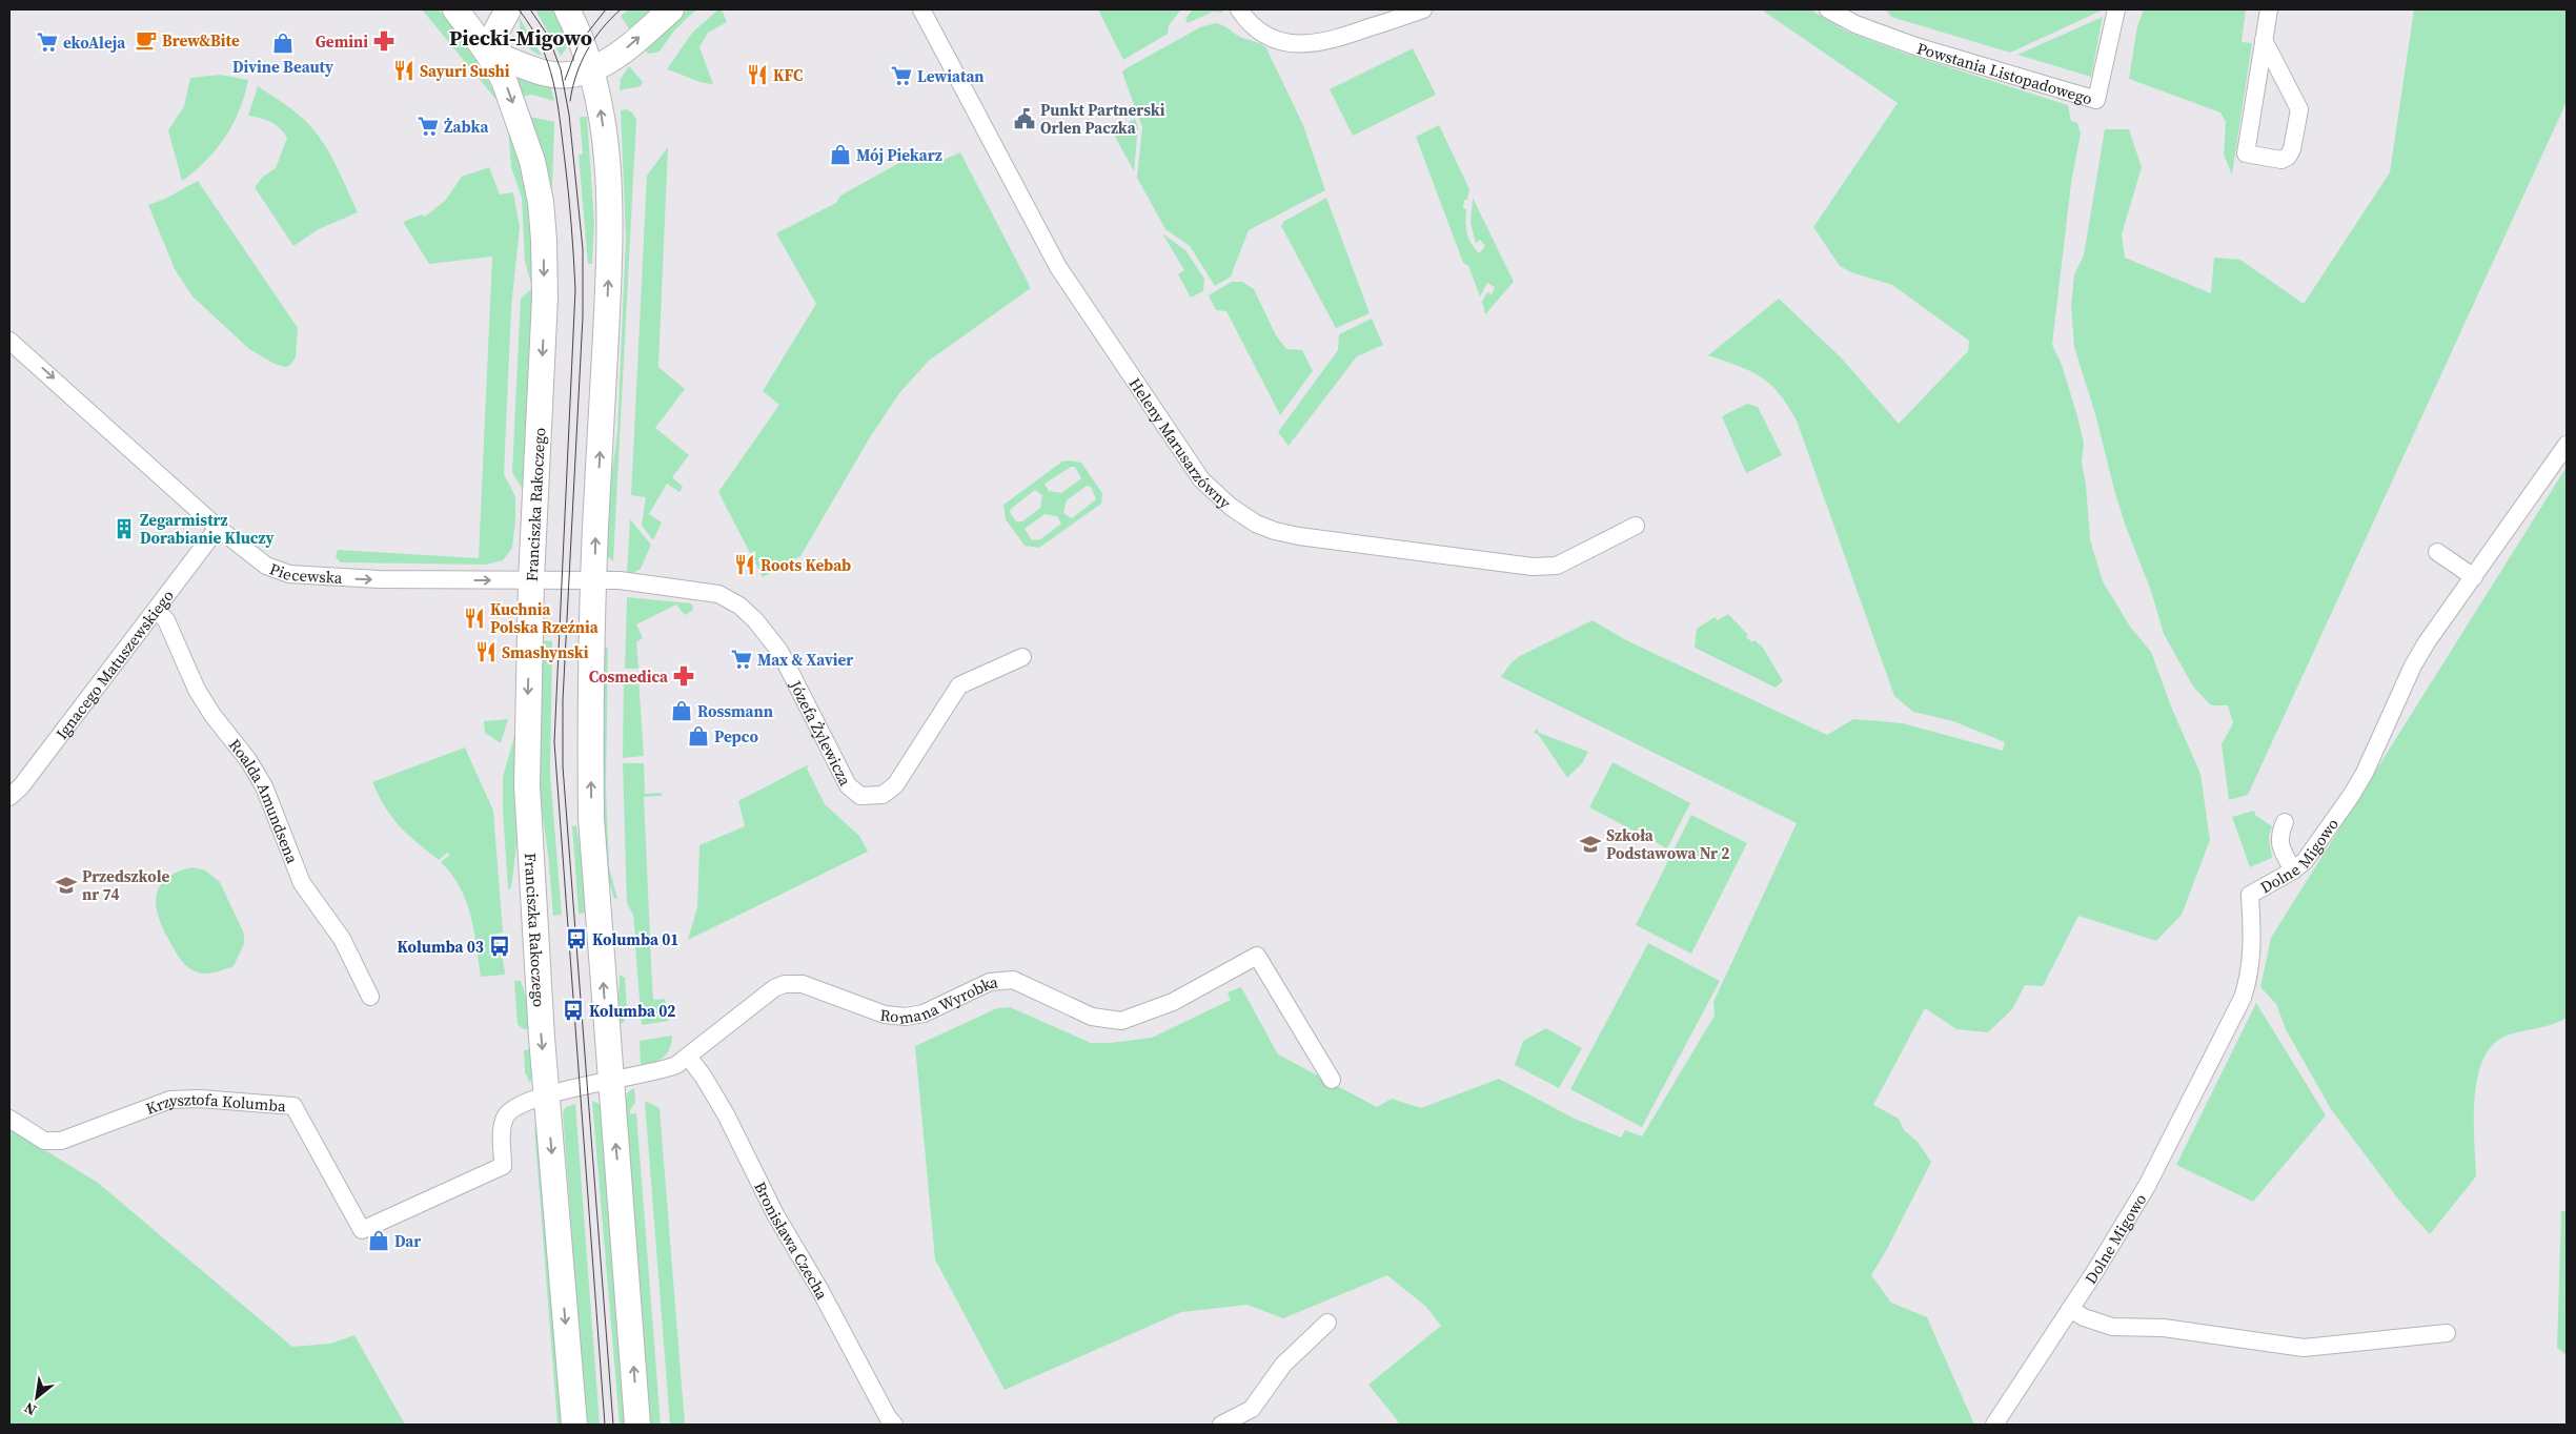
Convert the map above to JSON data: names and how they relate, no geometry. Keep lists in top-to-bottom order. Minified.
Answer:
{"streets":{"main road":["Franciszka Rakoczego"],"street":["Powstania Listopadowego","Heleny Marusarzówny","Piecewska","Ignacego Matuszewskiego","Józefa Żylewicza","Roalda Amundsena","Dolne Migowo","Romana Wyrobka","Krzysztofa Kolumba","Bronisława Czecha"]},"crossings":[["Franciszka Rakoczego","Piecewska"],["Franciszka Rakoczego","Krzysztofa Kolumba"],["Piecewska","Ignacego Matuszewskiego"],["Piecewska","Józefa Żylewicza"],["Ignacego Matuszewskiego","Roalda Amundsena"],["Romana Wyrobka","Bronisława Czecha"]],"one_way":["Piecewska"],"districts":["Piecki-Migowo"],"places":{"cafe":["Brew&Bite"],"pharmacy":["Gemini","Cosmedica"],"supermarket":["ekoAleja","Lewiatan","Żabka","Max & Xavier"],"shop":["Divine Beauty","Mój Piekarz","Rossmann","Pepco","Dar"],"restaurant":["Sayuri Sushi","KFC","Roots Kebab","Kuchnia Polska Rzeźnia","Smashynski"],"public building":["Punkt Partnerski Orlen Paczka"],"building":["Zegarmistrz Dorabianie Kluczy"],"school or university":["Szkoła Podstawowa Nr 2","Przedszkole nr 74"],"bus stop":["Kolumba 01","Kolumba 03","Kolumba 02"]},"north":"bottom left"}
